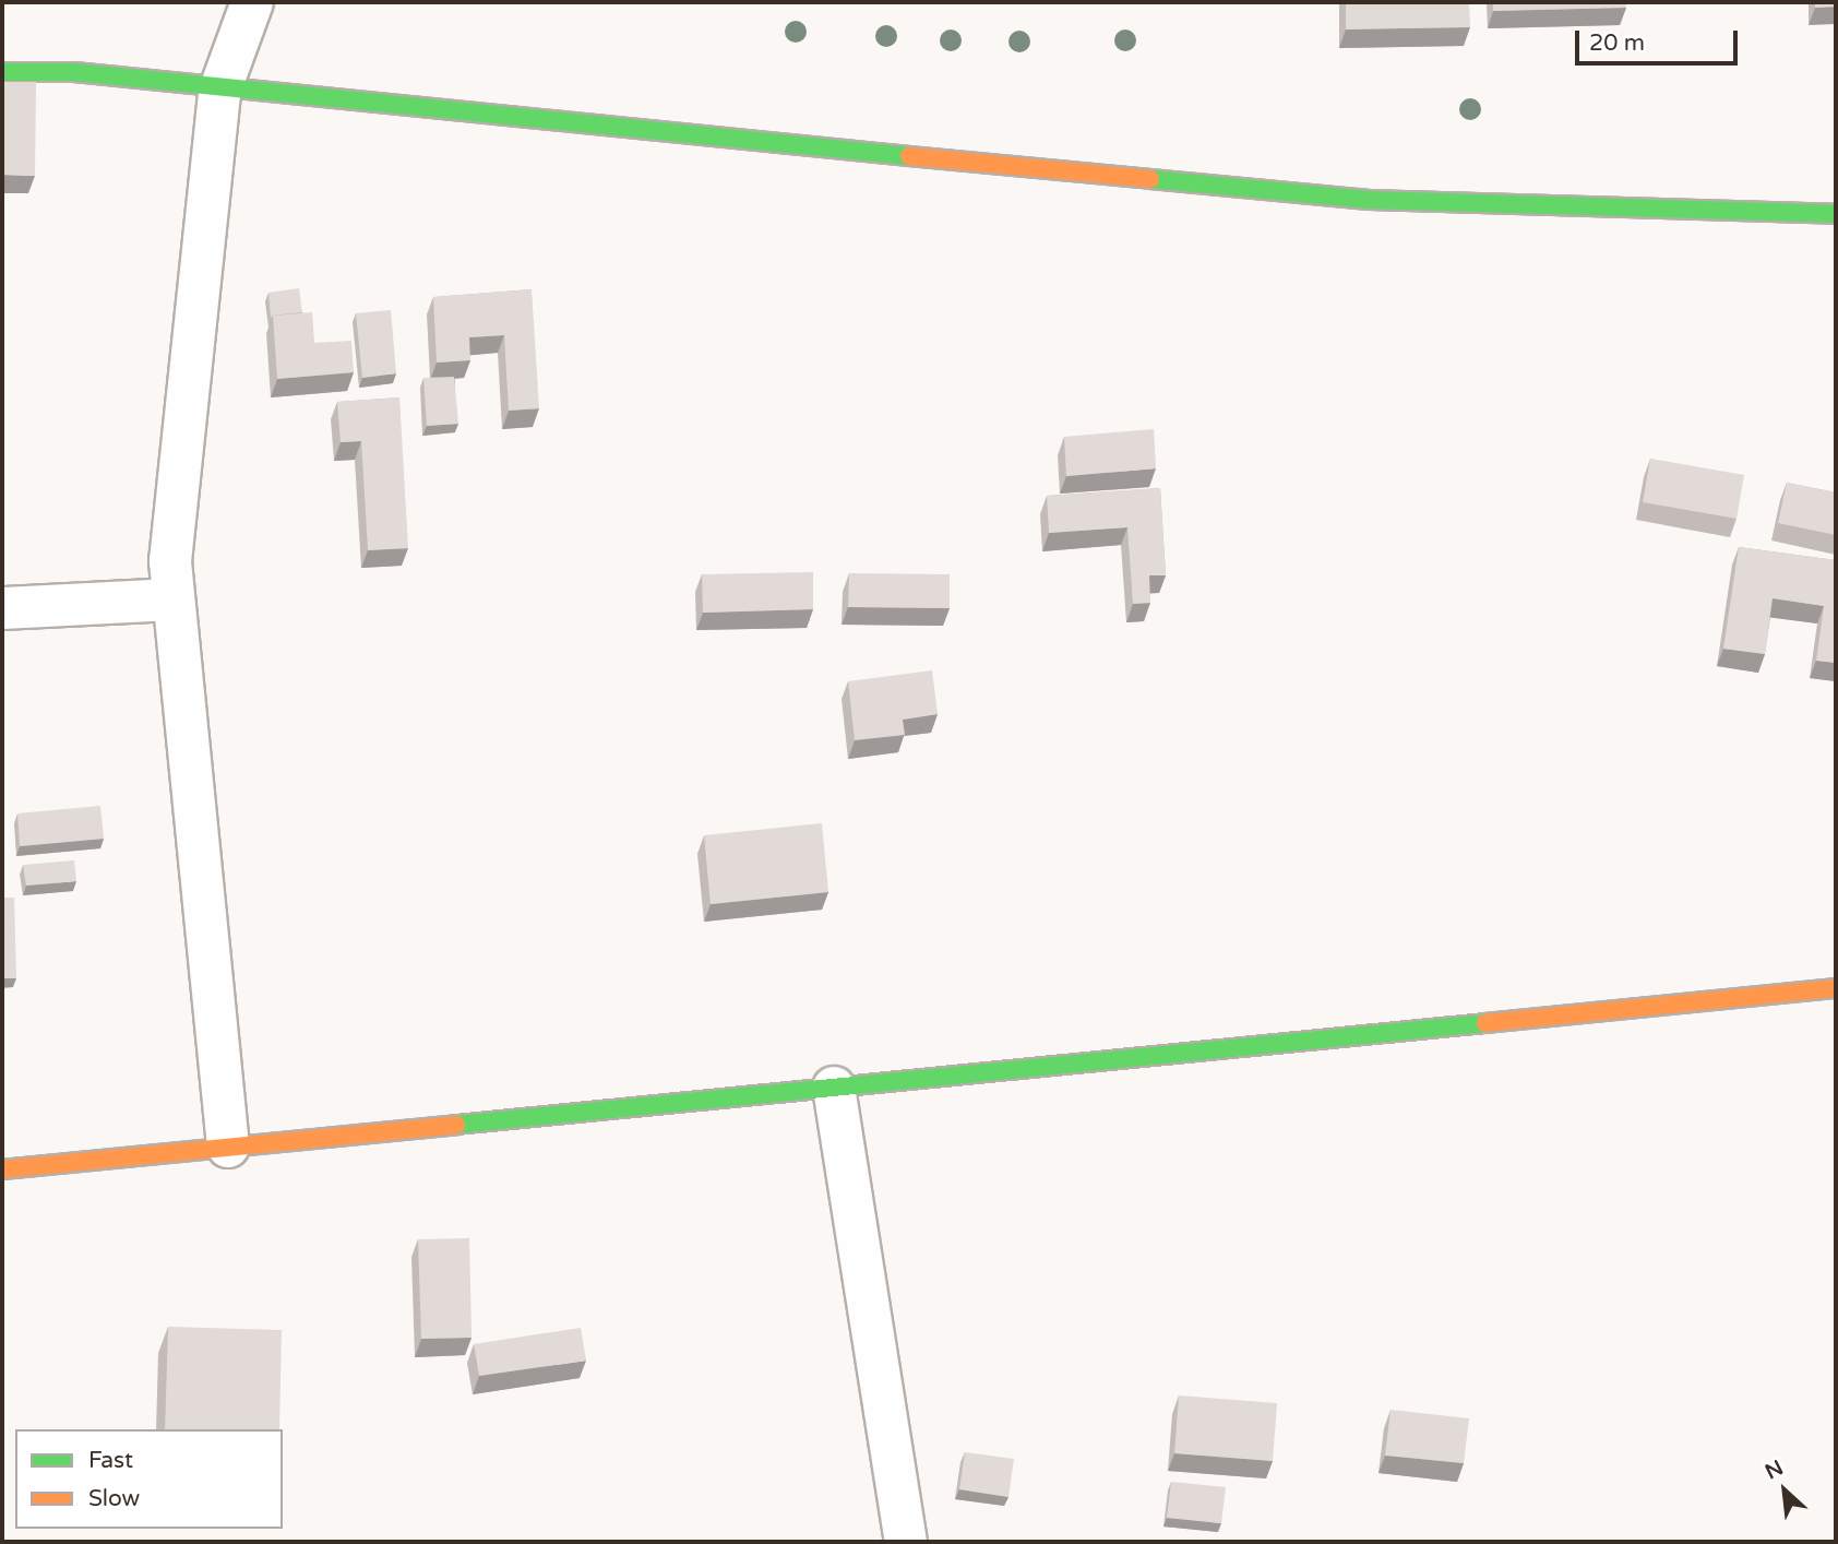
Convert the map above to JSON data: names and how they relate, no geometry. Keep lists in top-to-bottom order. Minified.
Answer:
{"legend":["Fast","Slow"],"scale_bar":"20 m","north":"top left"}
